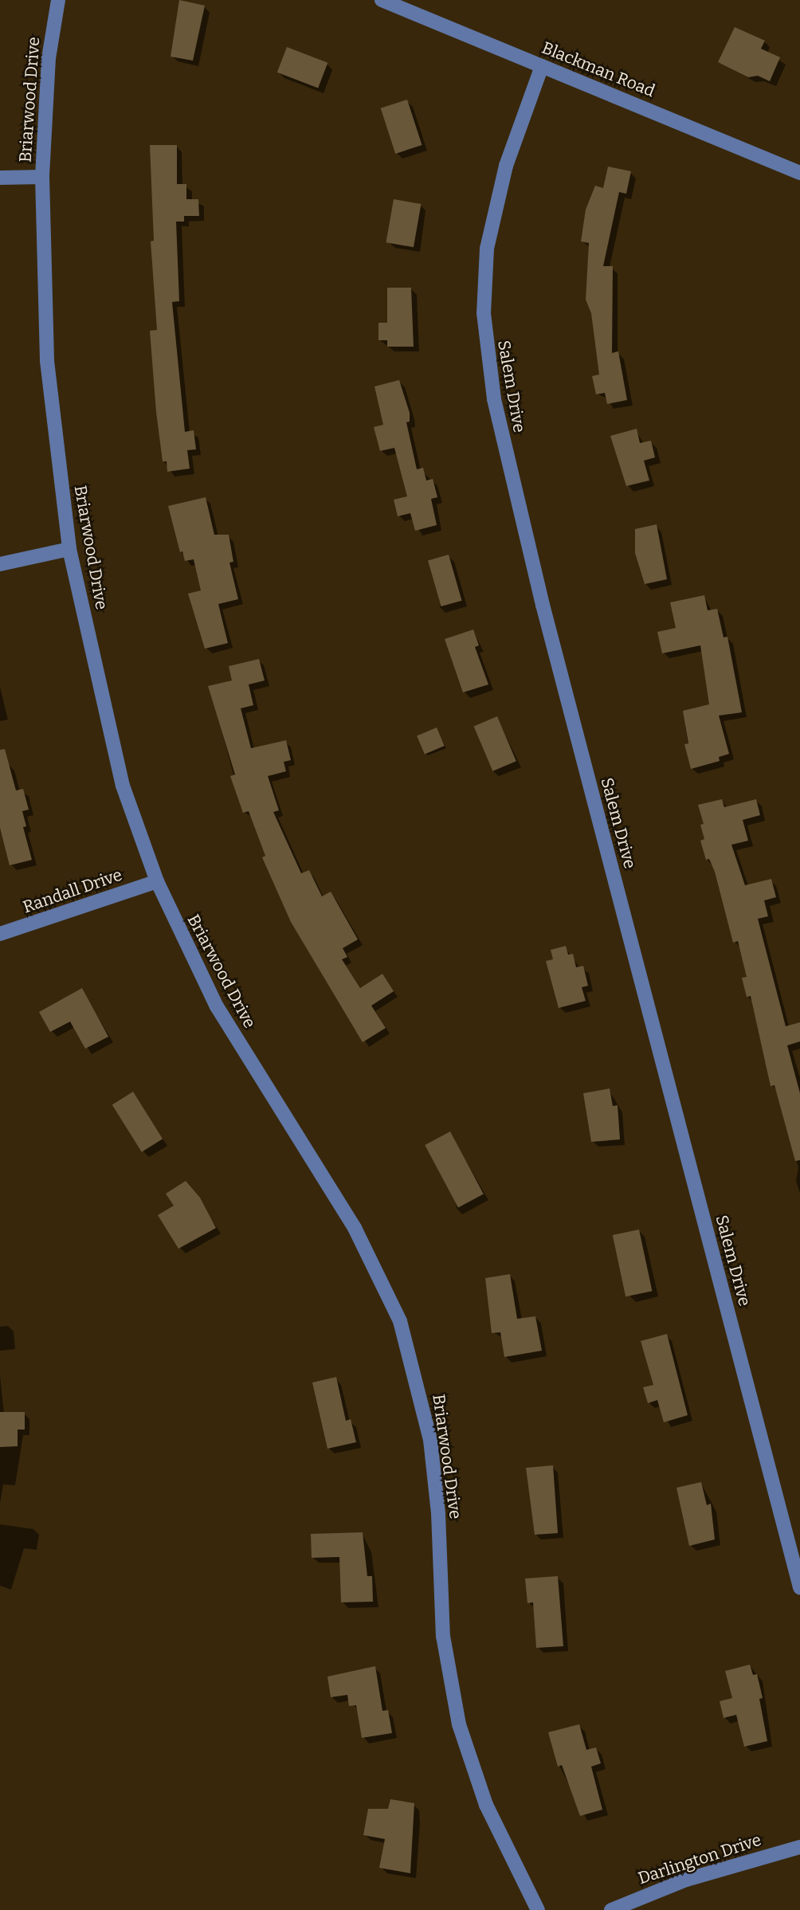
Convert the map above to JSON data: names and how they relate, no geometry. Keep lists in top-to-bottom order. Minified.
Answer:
{"streets":{"street":["Blackman Road","Briarwood Drive","Salem Drive","Randall Drive","Darlington Drive"]},"crossings":[["Blackman Road","Salem Drive"],["Briarwood Drive","Randall Drive"]]}
